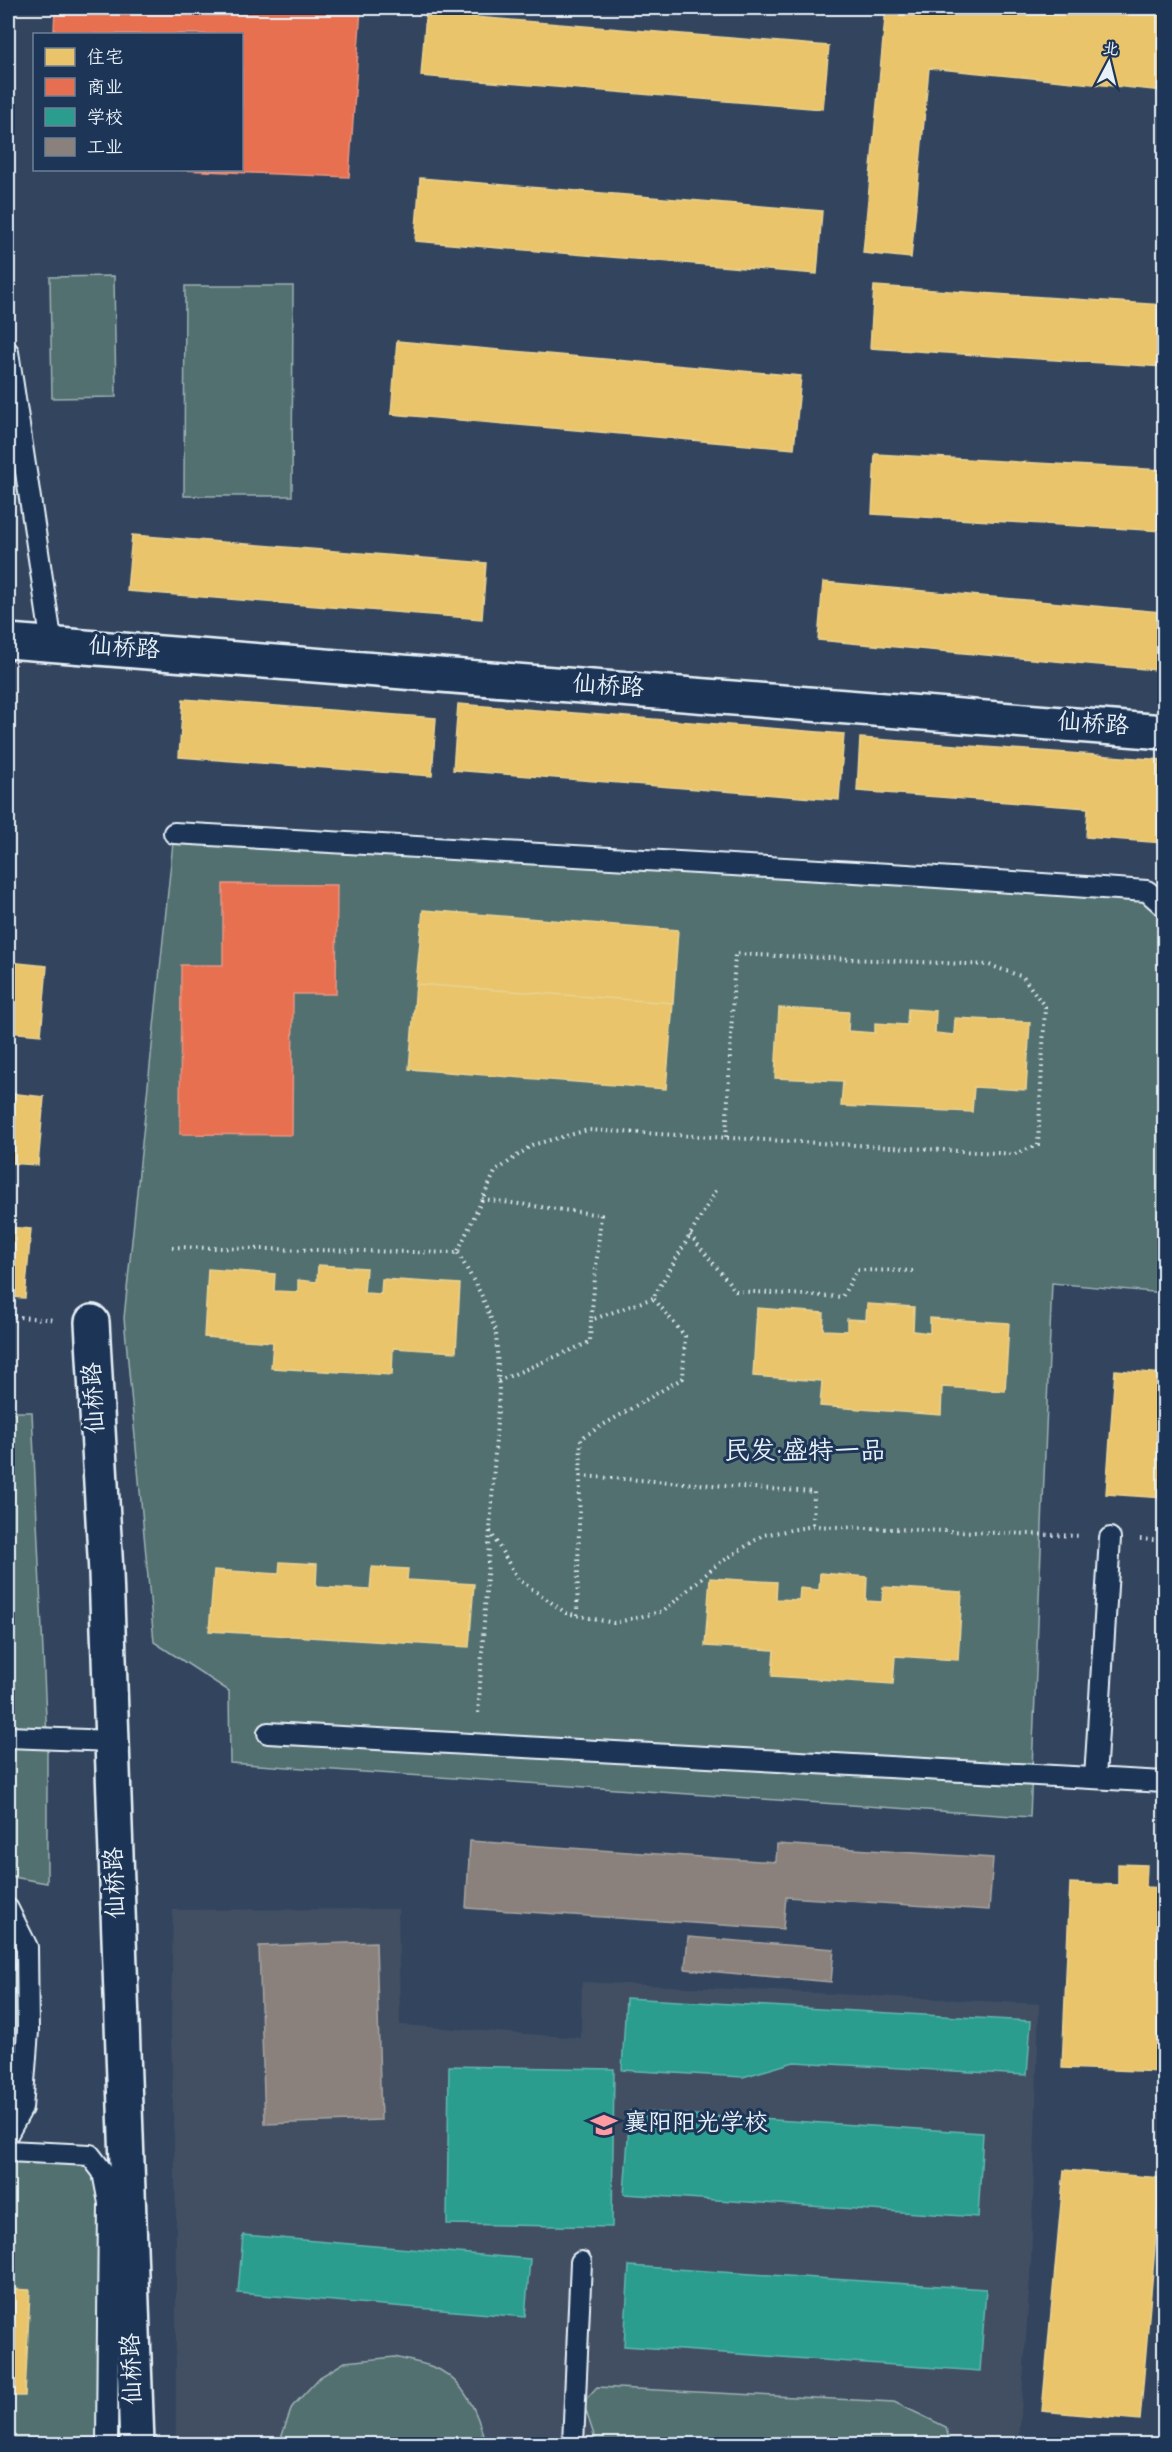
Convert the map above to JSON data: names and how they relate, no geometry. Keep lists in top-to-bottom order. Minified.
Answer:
{"streets":{"street":["仙桥路"]},"districts":["民发·盛特一品"],"places":{"school or university":["襄阳阳光学校"]},"legend":["住宅","商业","学校","工业"],"north":"top"}
